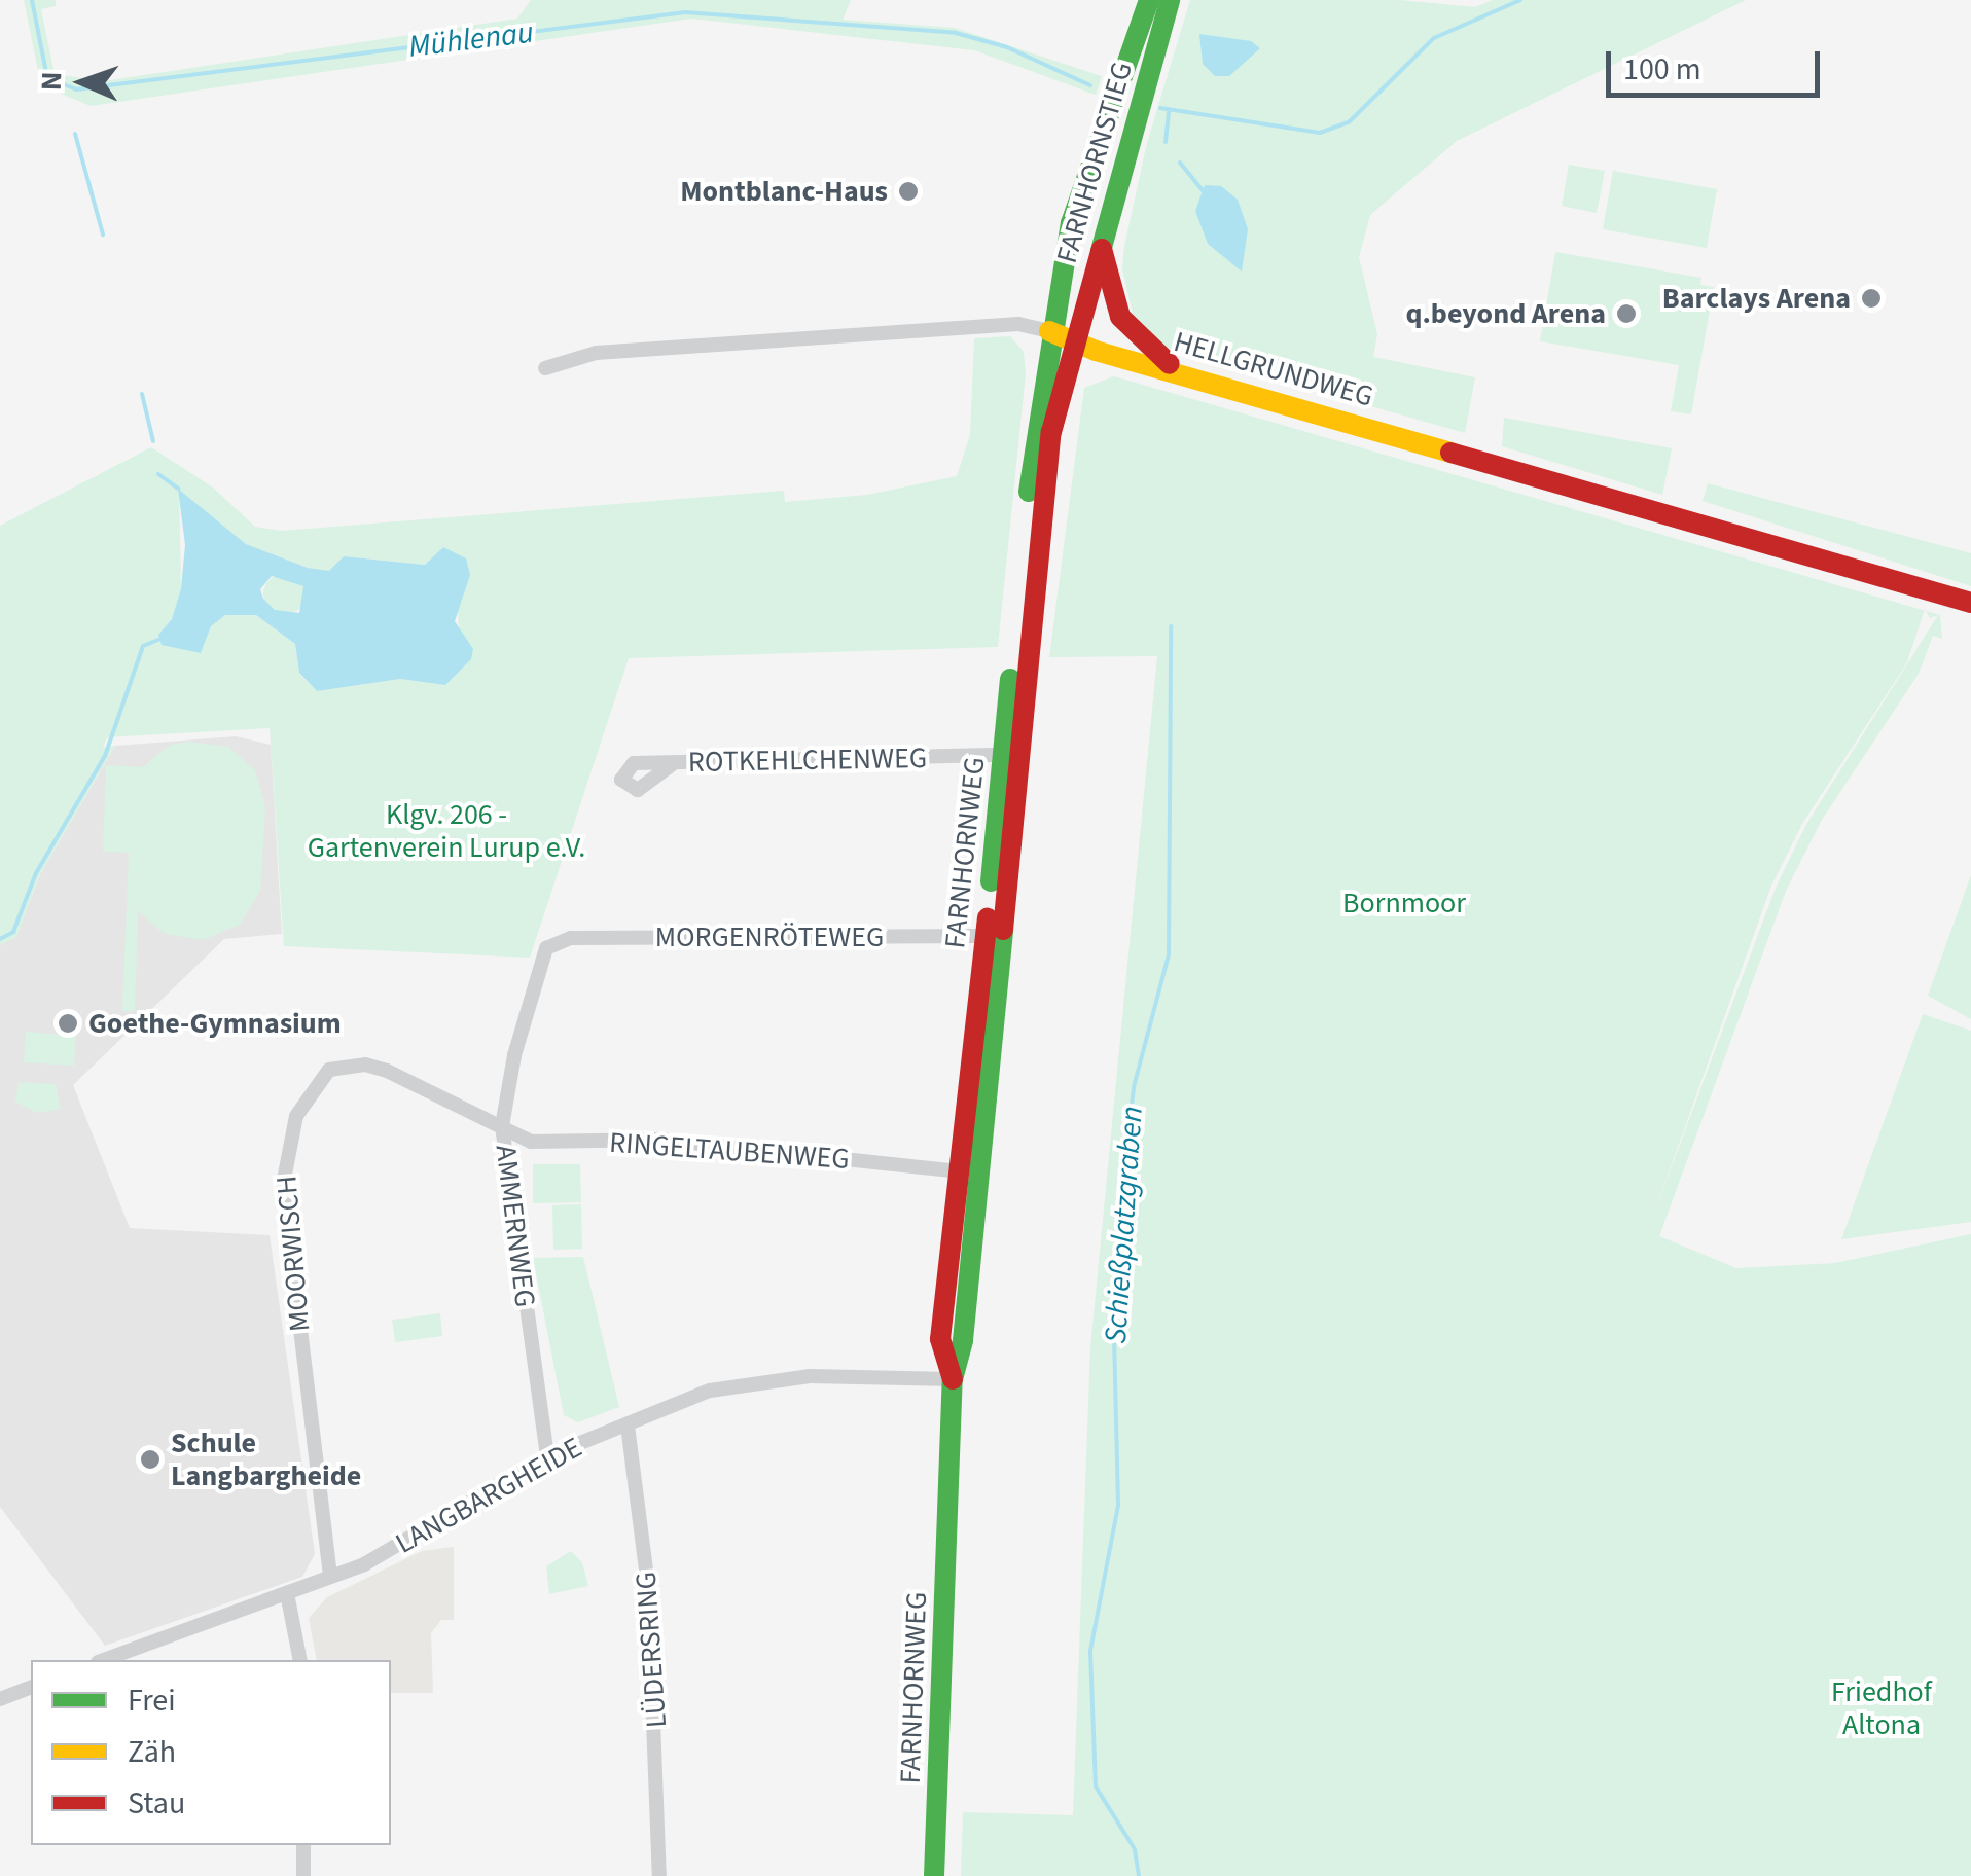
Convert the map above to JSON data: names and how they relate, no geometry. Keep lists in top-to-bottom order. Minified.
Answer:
{"streets":{"main road":["FARNHORNSTIEG","HELLGRUNDWEG","FARNHORNWEG"],"street":["ROTKEHLCHENWEG","MORGENRÖTEWEG","RINGELTAUBENWEG","AMMERNWEG","MOORWISCH","LANGBARGHEIDE","LÜDERSRING"]},"crossings":[["FARNHORNSTIEG","HELLGRUNDWEG"],["FARNHORNSTIEG","FARNHORNWEG"],["HELLGRUNDWEG","FARNHORNWEG"],["ROTKEHLCHENWEG","FARNHORNWEG"],["FARNHORNWEG","MORGENRÖTEWEG"],["FARNHORNWEG","RINGELTAUBENWEG"],["FARNHORNWEG","LANGBARGHEIDE"],["MORGENRÖTEWEG","AMMERNWEG"],["RINGELTAUBENWEG","AMMERNWEG"],["RINGELTAUBENWEG","MOORWISCH"],["AMMERNWEG","MOORWISCH"],["AMMERNWEG","LANGBARGHEIDE"],["MOORWISCH","LANGBARGHEIDE"],["LANGBARGHEIDE","LÜDERSRING"]],"water":["Mühlenau","Schießplatzgraben"],"parks":["Klgv. 206 - Gartenverein Lurup e.V.","Bornmoor","Friedhof Altona"],"places":["Montblanc-Haus","Barclays Arena","q.beyond Arena","Goethe-Gymnasium","Schule Langbargheide"],"legend":["Frei","Zäh","Stau"],"scale_bar":"100 m","north":"left"}
